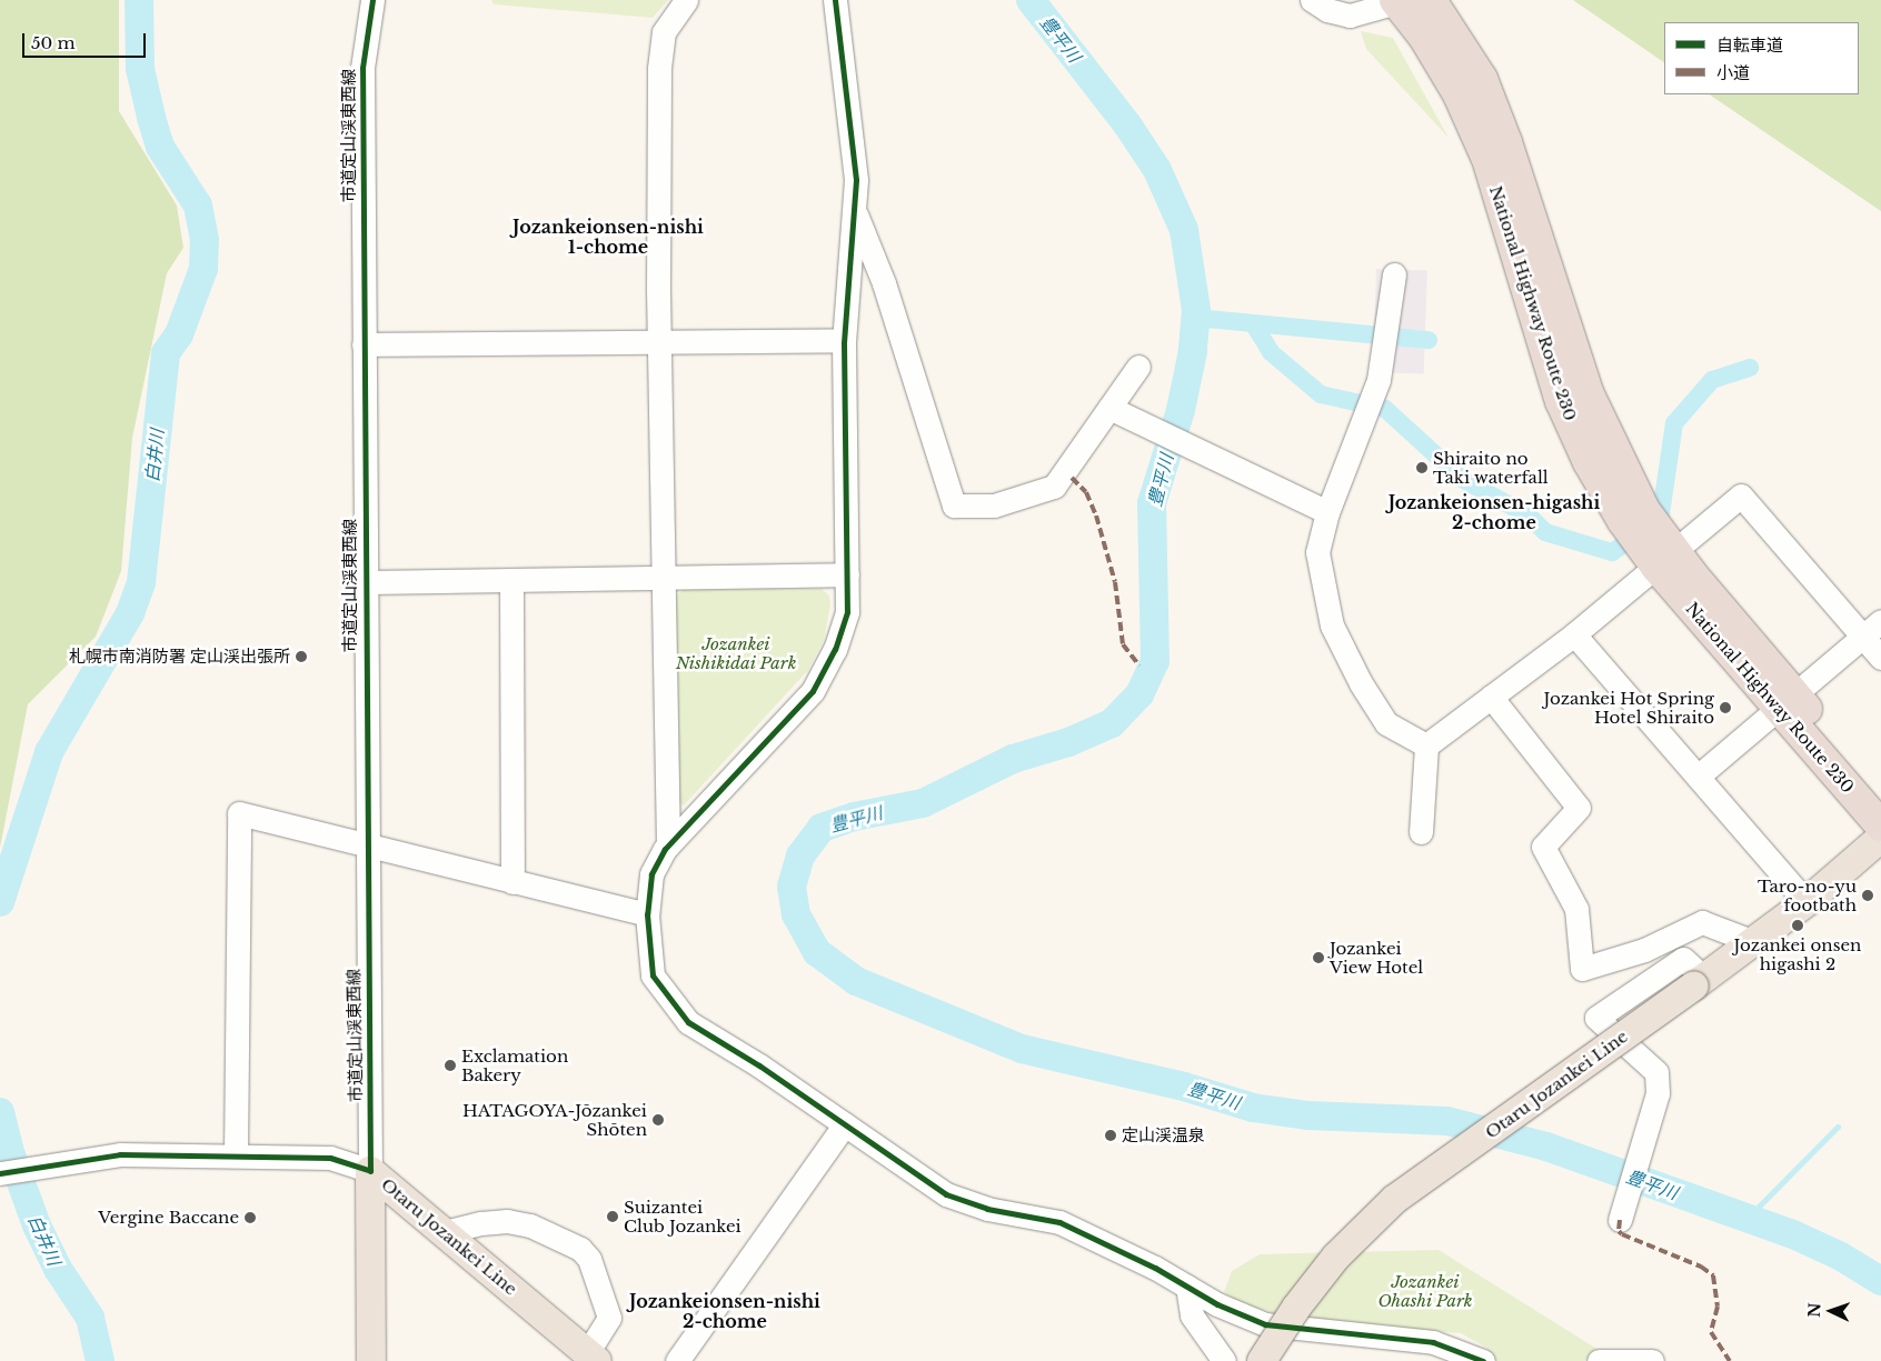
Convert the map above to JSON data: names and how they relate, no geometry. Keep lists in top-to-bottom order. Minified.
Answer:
{"streets":{"highway":["National Highway Route 230"],"main road":["Otaru Jozankei Line"],"street":["市道定山渓東西線"]},"crossings":[["市道定山渓東西線","Otaru Jozankei Line"]],"districts":["Jozankeionsen-nishi 1-chome","Jozankeionsen-higashi 2-chome","Jozankeionsen-nishi 2-chome"],"water":["豊平川","白井川"],"parks":["Jozankei Nishikidai Park","Jozankei Ohashi Park"],"places":["Shiraito no Taki waterfall","札幌市南消防署 定山渓出張所","Jozankei Hot Spring Hotel Shiraito","Taro-no-yu footbath","Jozankei onsen higashi 2","Jozankei View Hotel","Exclamation Bakery","HATAGOYA-Jōzankei Shōten","定山渓温泉","Suizantei Club Jozankei","Vergine Baccane"],"legend":["自転車道","小道"],"scale_bar":"50 m","north":"left"}
